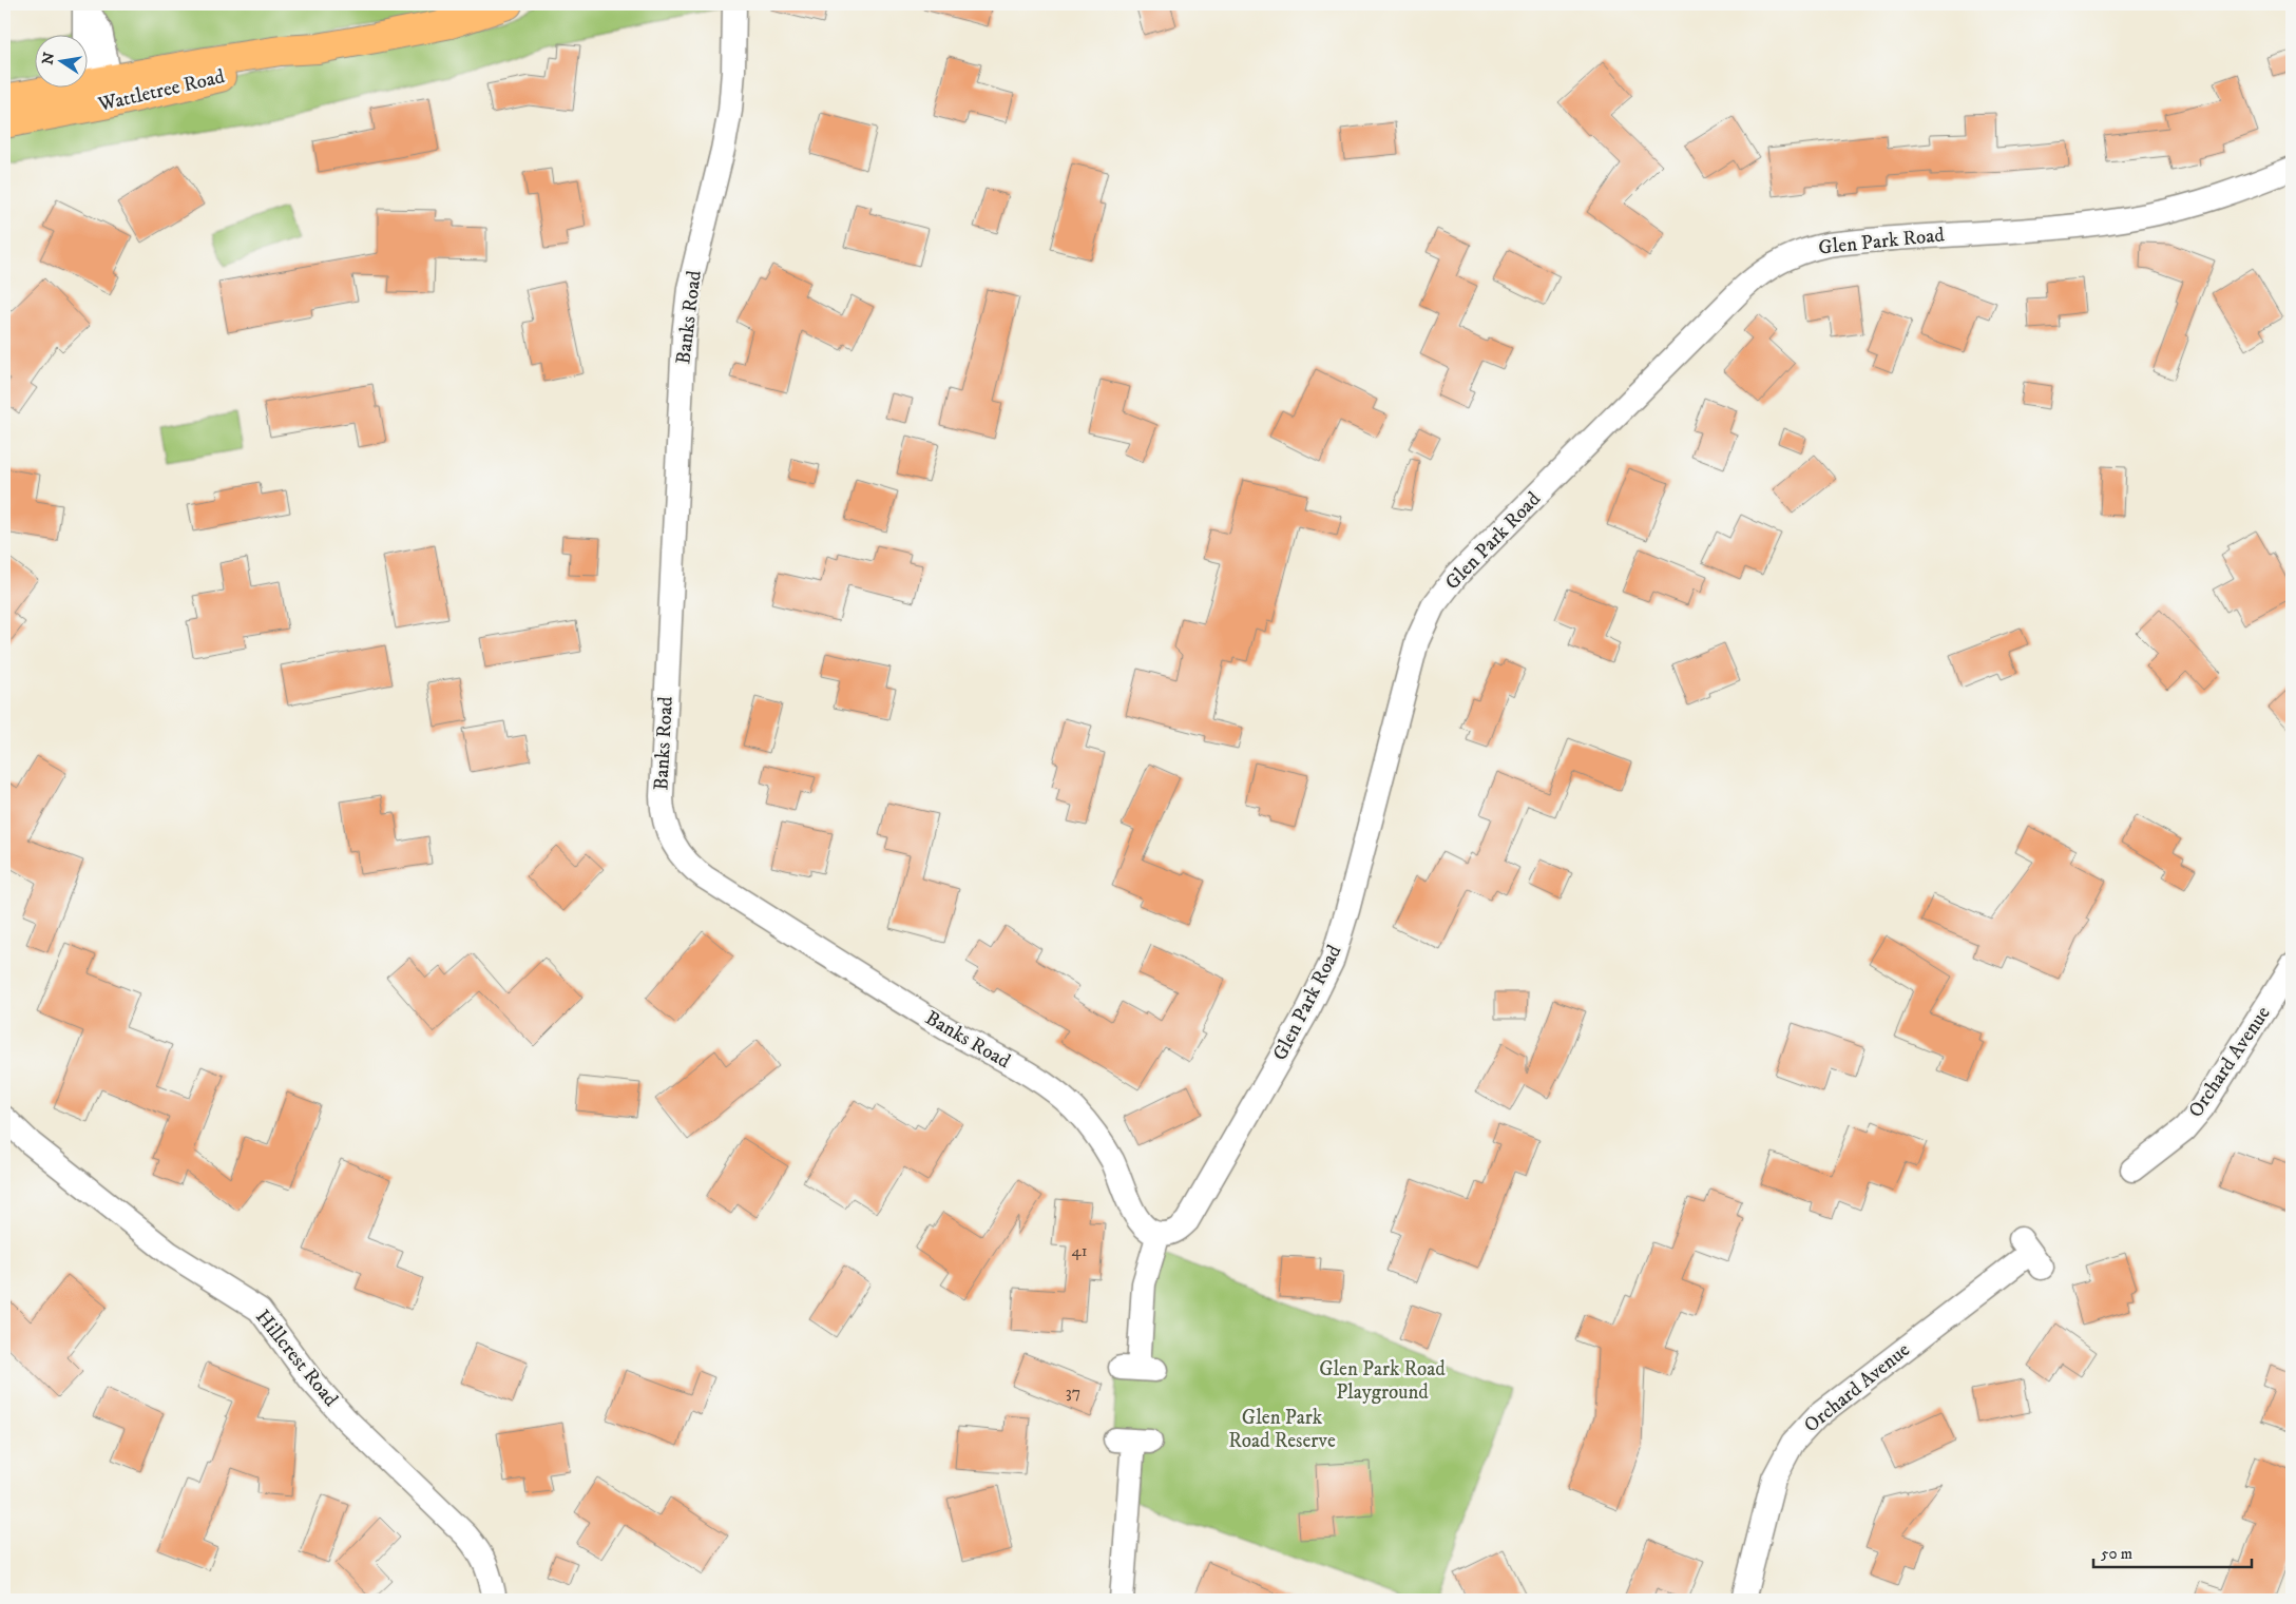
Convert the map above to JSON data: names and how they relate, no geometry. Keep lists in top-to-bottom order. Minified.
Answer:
{"streets":{"main road":["Wattletree Road"],"street":["Glen Park Road","Banks Road","Orchard Avenue","Hillcrest Road"]},"crossings":[["Glen Park Road","Banks Road"]],"parks":["Glen Park Road Playground","Glen Park Road Reserve"],"house_numbers":["41","37"],"scale_bar":"50 m","north":"left"}
